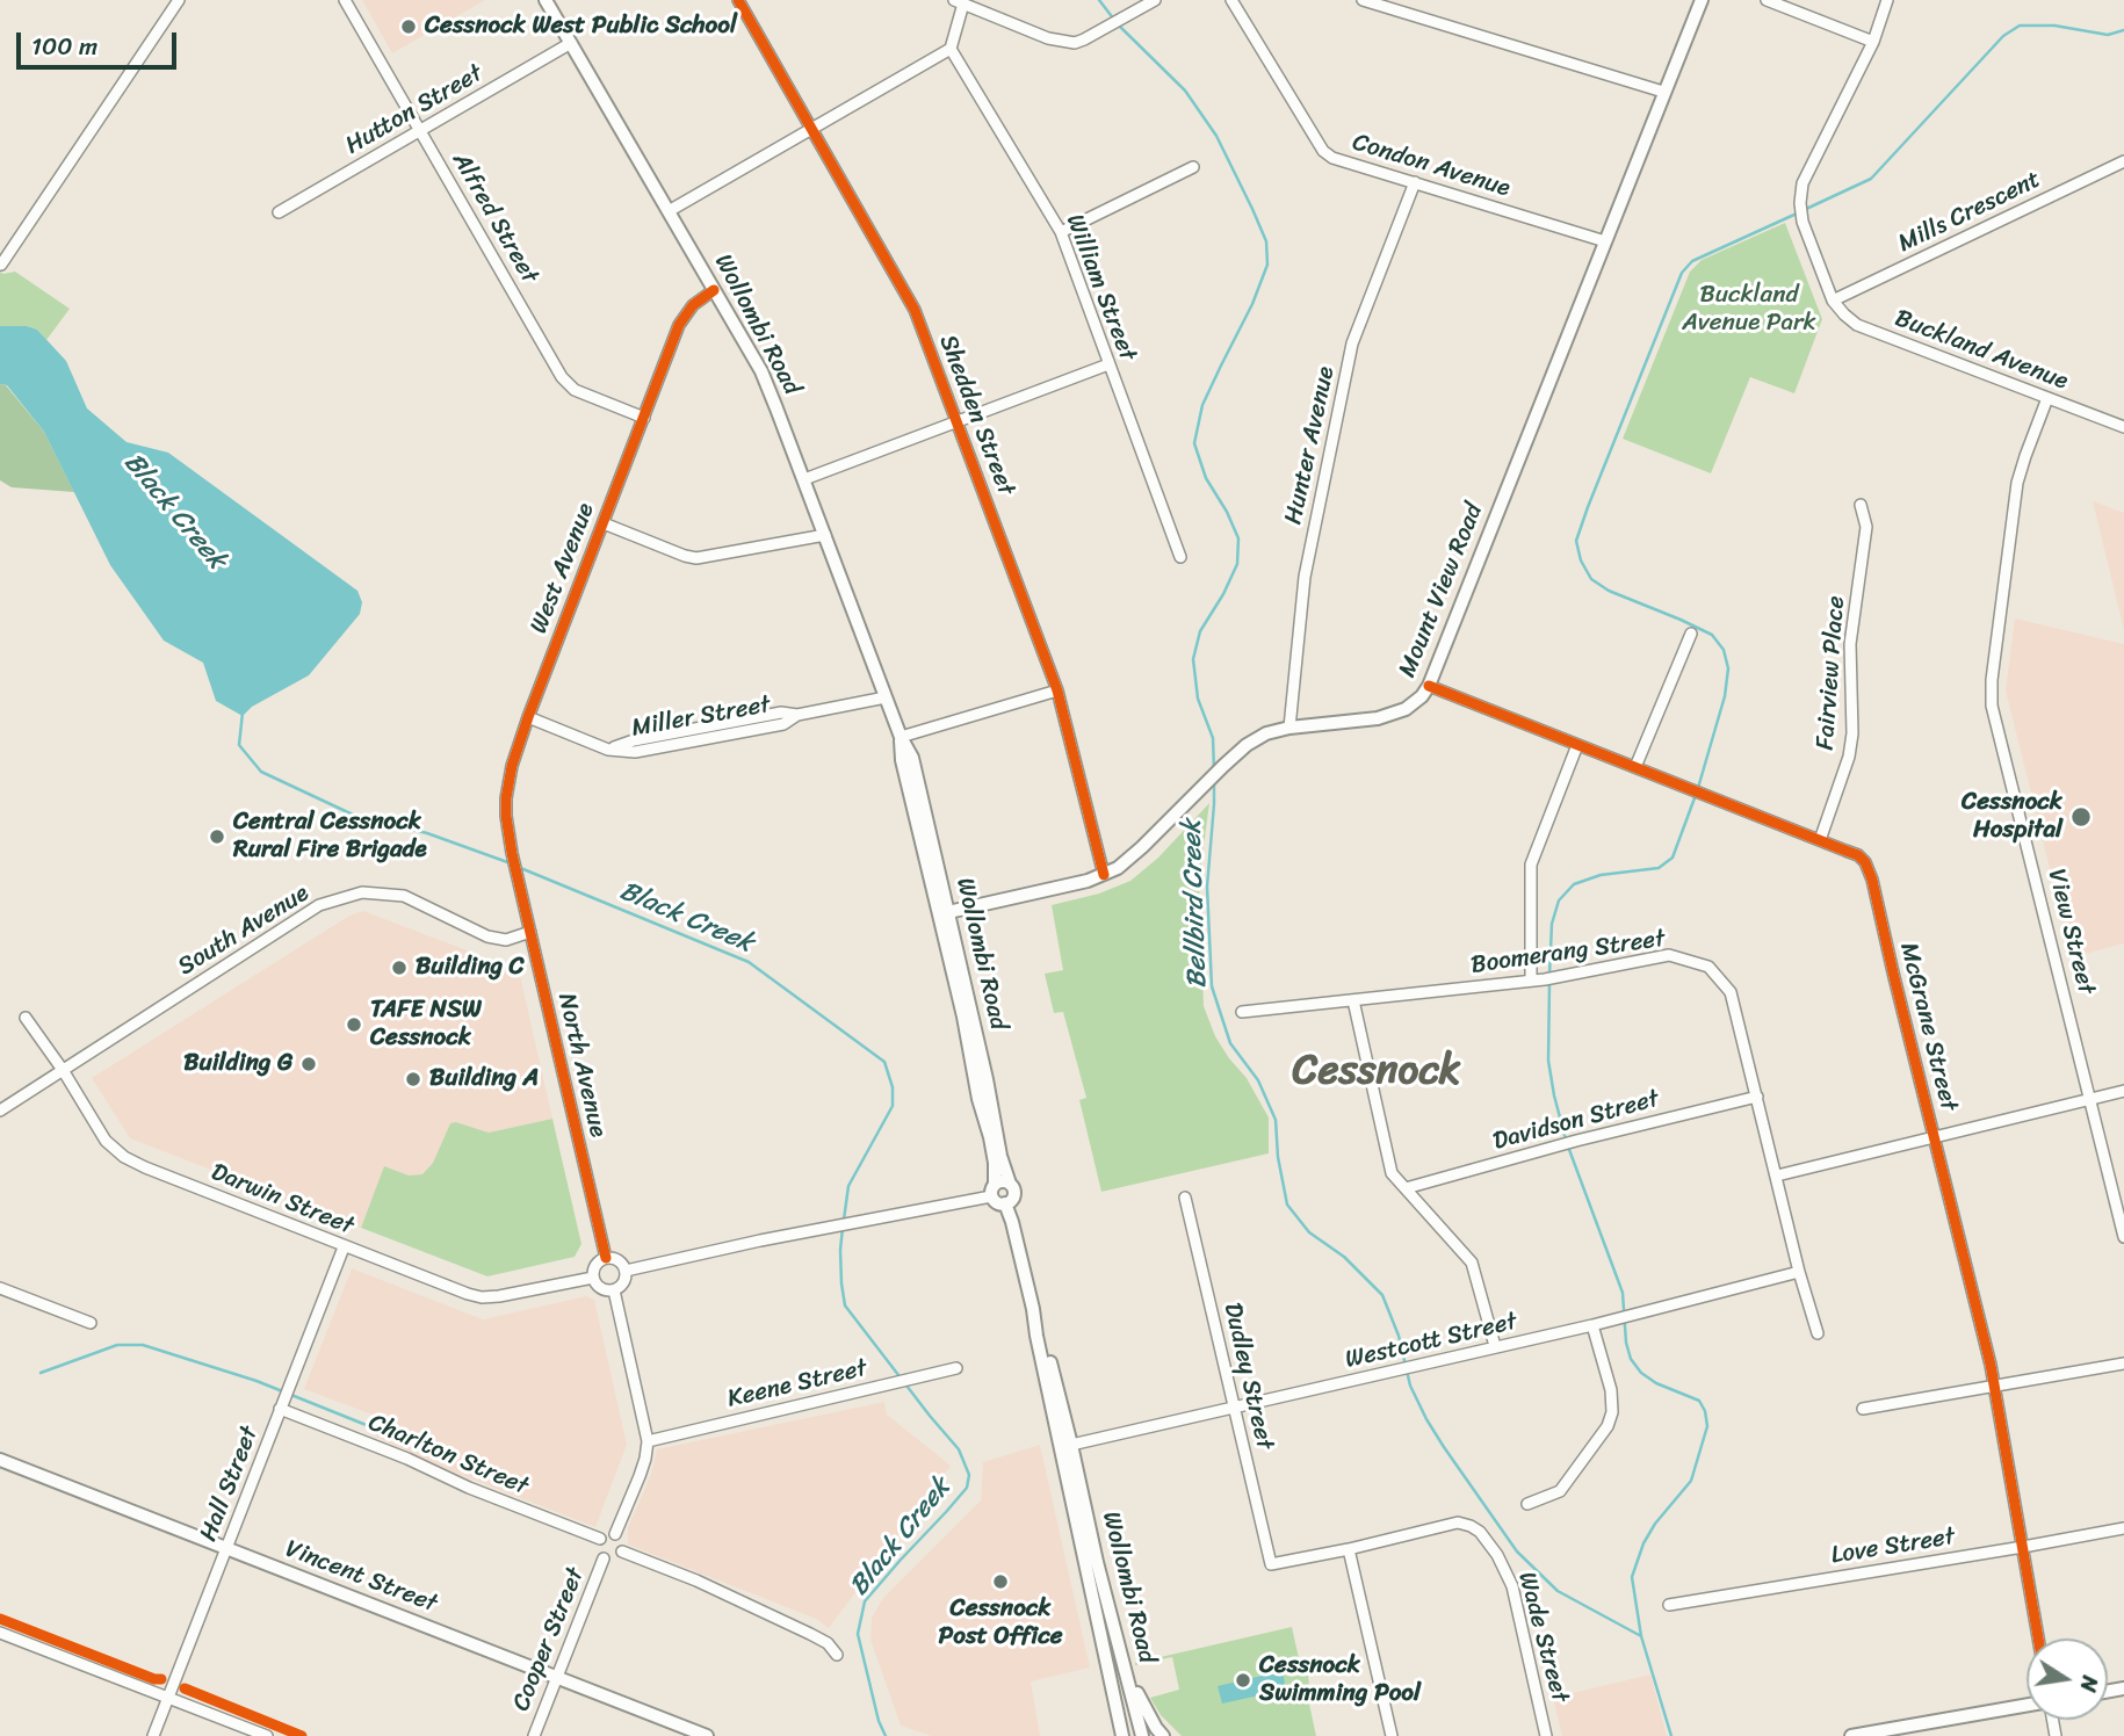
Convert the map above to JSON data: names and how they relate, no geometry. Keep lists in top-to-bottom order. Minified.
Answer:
{"streets":{"main road":["Wollombi Road","Mount View Road","Vincent Street"],"street":["Hutton Street","Condon Avenue","Mills Crescent","Alfred Street","William Street","Buckland Avenue","Shedden Street","Hunter Avenue","West Avenue","Fairview Place","Miller Street","South Avenue","View Street","Boomerang Street","McGrane Street","North Avenue","Davidson Street","Darwin Street","Westcott Street","Dudley Street","Keene Street","Charlton Street","Hall Street","Love Street","Wade Street","Cooper Street"]},"crossings":[["Hutton Street","Alfred Street"],["Hutton Street","Wollombi Road"],["Condon Avenue","Hunter Avenue"],["Condon Avenue","Mount View Road"],["Mills Crescent","Buckland Avenue"],["Alfred Street","West Avenue"],["Wollombi Road","West Avenue"],["Wollombi Road","Mount View Road"],["Wollombi Road","Miller Street"],["Wollombi Road","Westcott Street"],["Buckland Avenue","View Street"],["Shedden Street","Mount View Road"],["Hunter Avenue","Mount View Road"],["West Avenue","Miller Street"],["West Avenue","North Avenue"],["Mount View Road","McGrane Street"],["Fairview Place","McGrane Street"],["South Avenue","North Avenue"],["South Avenue","Darwin Street"],["Boomerang Street","Davidson Street"],["Boomerang Street","Westcott Street"],["McGrane Street","Love Street"],["North Avenue","Darwin Street"],["Darwin Street","Hall Street"],["Westcott Street","Dudley Street"],["Dudley Street","Wade Street"],["Charlton Street","Hall Street"],["Charlton Street","Cooper Street"],["Hall Street","Vincent Street"],["Vincent Street","Cooper Street"]],"districts":["Cessnock"],"water":["Black Creek","Bellbird Creek"],"parks":["Buckland Avenue Park"],"places":["Cessnock West Public School","Cessnock Hospital","Central Cessnock Rural Fire Brigade","Building C","TAFE NSW Cessnock","Building G","Building A","Cessnock Post Office","Cessnock Swimming Pool"],"scale_bar":"100 m","north":"right"}
